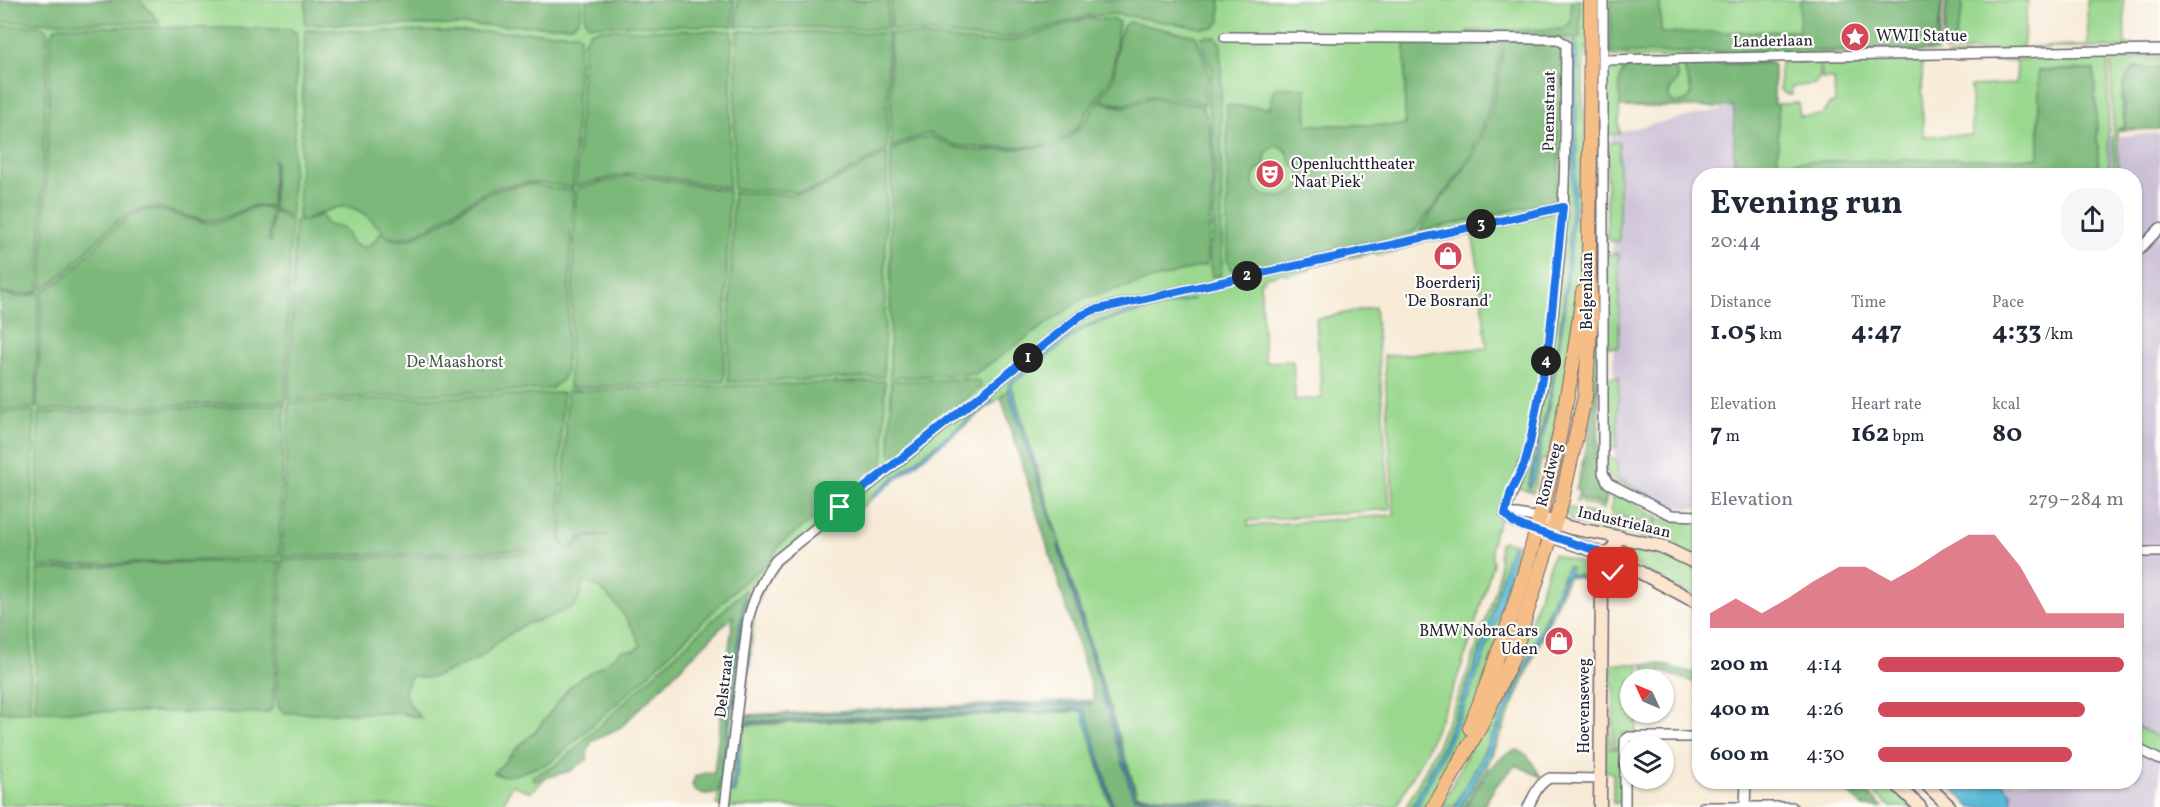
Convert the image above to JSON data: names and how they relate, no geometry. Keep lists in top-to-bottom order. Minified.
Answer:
{"streets":{"main road":["Rondweg","Industrielaan","Hoevenseweg"],"street":["Landerlaan","Pnemstraat","Belgenlaan","Delstraat"]},"crossings":[["Landerlaan","Belgenlaan"],["Pnemstraat","Rondweg"],["Pnemstraat","Industrielaan"],["Pnemstraat","Delstraat"],["Rondweg","Industrielaan"],["Industrielaan","Hoevenseweg"]],"parks":["De Maashorst"],"places":{"place":["WWII Statue"],"theatre":["Openluchttheater 'Naat Piek'"],"shop":["Boerderij 'De Bosrand'","BMW NobraCars Uden"]},"north":"top left","page":{"heading":["Evening run","20:44"],"pins":["3","2","1","4"],"stats":[["Distance","1.05 km"],["Time","4:47"],["Pace","4:33 /km"],["Elevation","7 m"],["Heart rate","162 bpm"],["kcal","80"]],"chart":["Elevation","279–284 m"],"list":[{"name":"200 m","note":"4:14"},{"name":"400 m","note":"4:26"},{"name":"600 m","note":"4:30"}]}}
